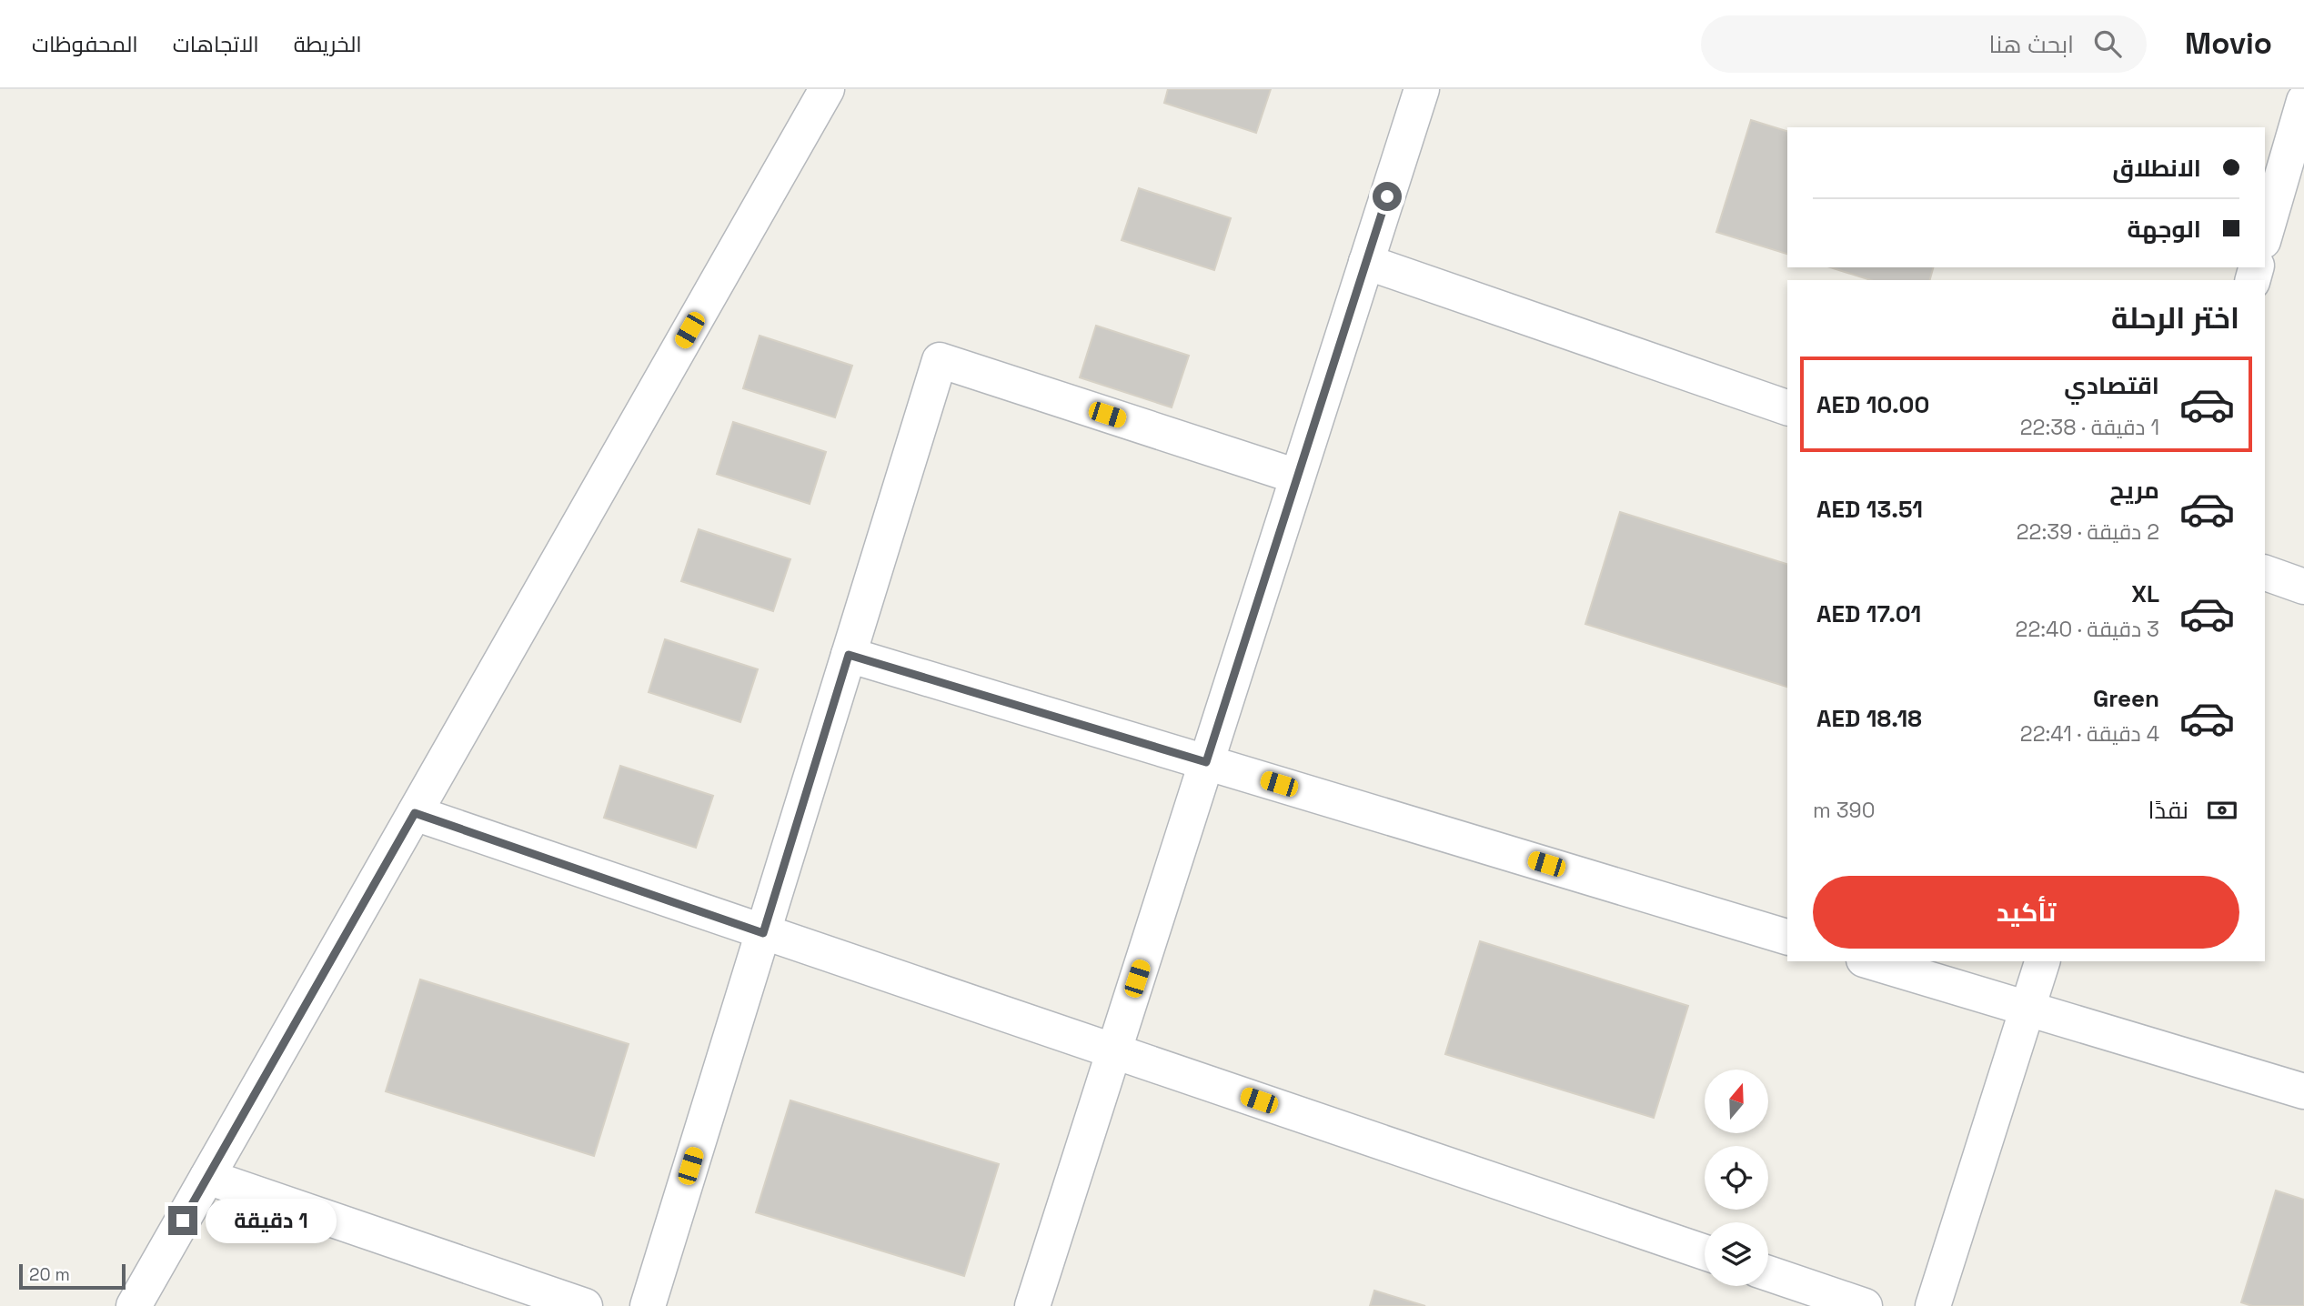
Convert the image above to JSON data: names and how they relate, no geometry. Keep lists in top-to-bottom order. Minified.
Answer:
{"scale_bar":"20 m","north":"top","page":{"header":"Movio","search":"ابحث هنا","nav":["الخريطة","الاتجاهات","المحفوظات"],"banner":["الانطلاق","الوجهة"],"heading":"اختر الرحلة","list":[{"name":"اقتصادي","note":"1 دقيقة · 22:38","value":"AED 10.00"},{"name":"مريح","note":"2 دقيقة · 22:39","value":"AED 13.51"},{"name":"XL","note":"3 دقيقة · 22:40","value":"AED 17.01"},{"name":"Green","note":"4 دقيقة · 22:41","value":"AED 18.18"}],"pay":["نقدًا","390 m"],"buttons":"تأكيد","bubble":"1 دقيقة","scale":"20 m"}}
